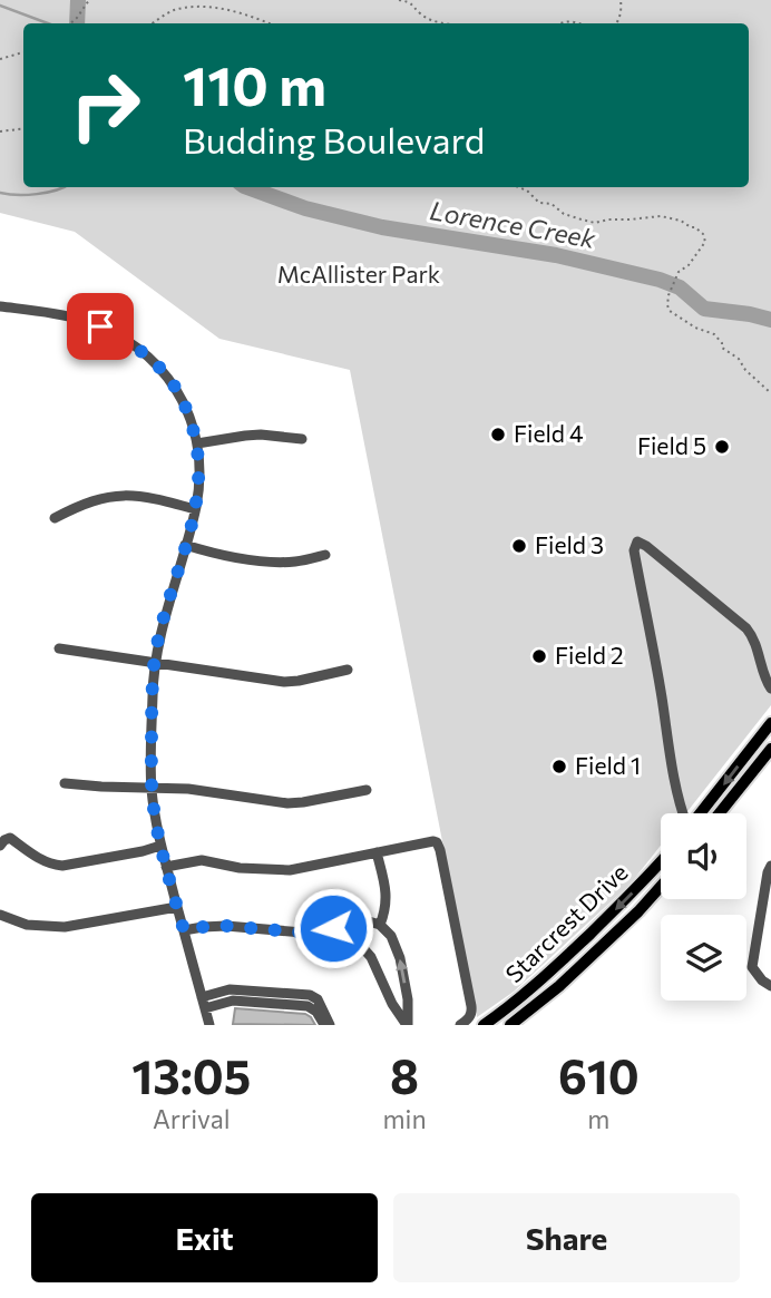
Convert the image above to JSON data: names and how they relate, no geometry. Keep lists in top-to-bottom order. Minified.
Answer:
{"streets":{"main road":["Starcrest Drive"]},"water":["Lorence Creek"],"parks":["McAllister Park"],"places":["Field 4","Field 5","Field 3","Field 2","Field 1"],"page":{"turn":["110 m","Budding Boulevard"],"eta":["13:05","Arrival","8","min","610","m"],"buttons":["Exit","Share"]}}
